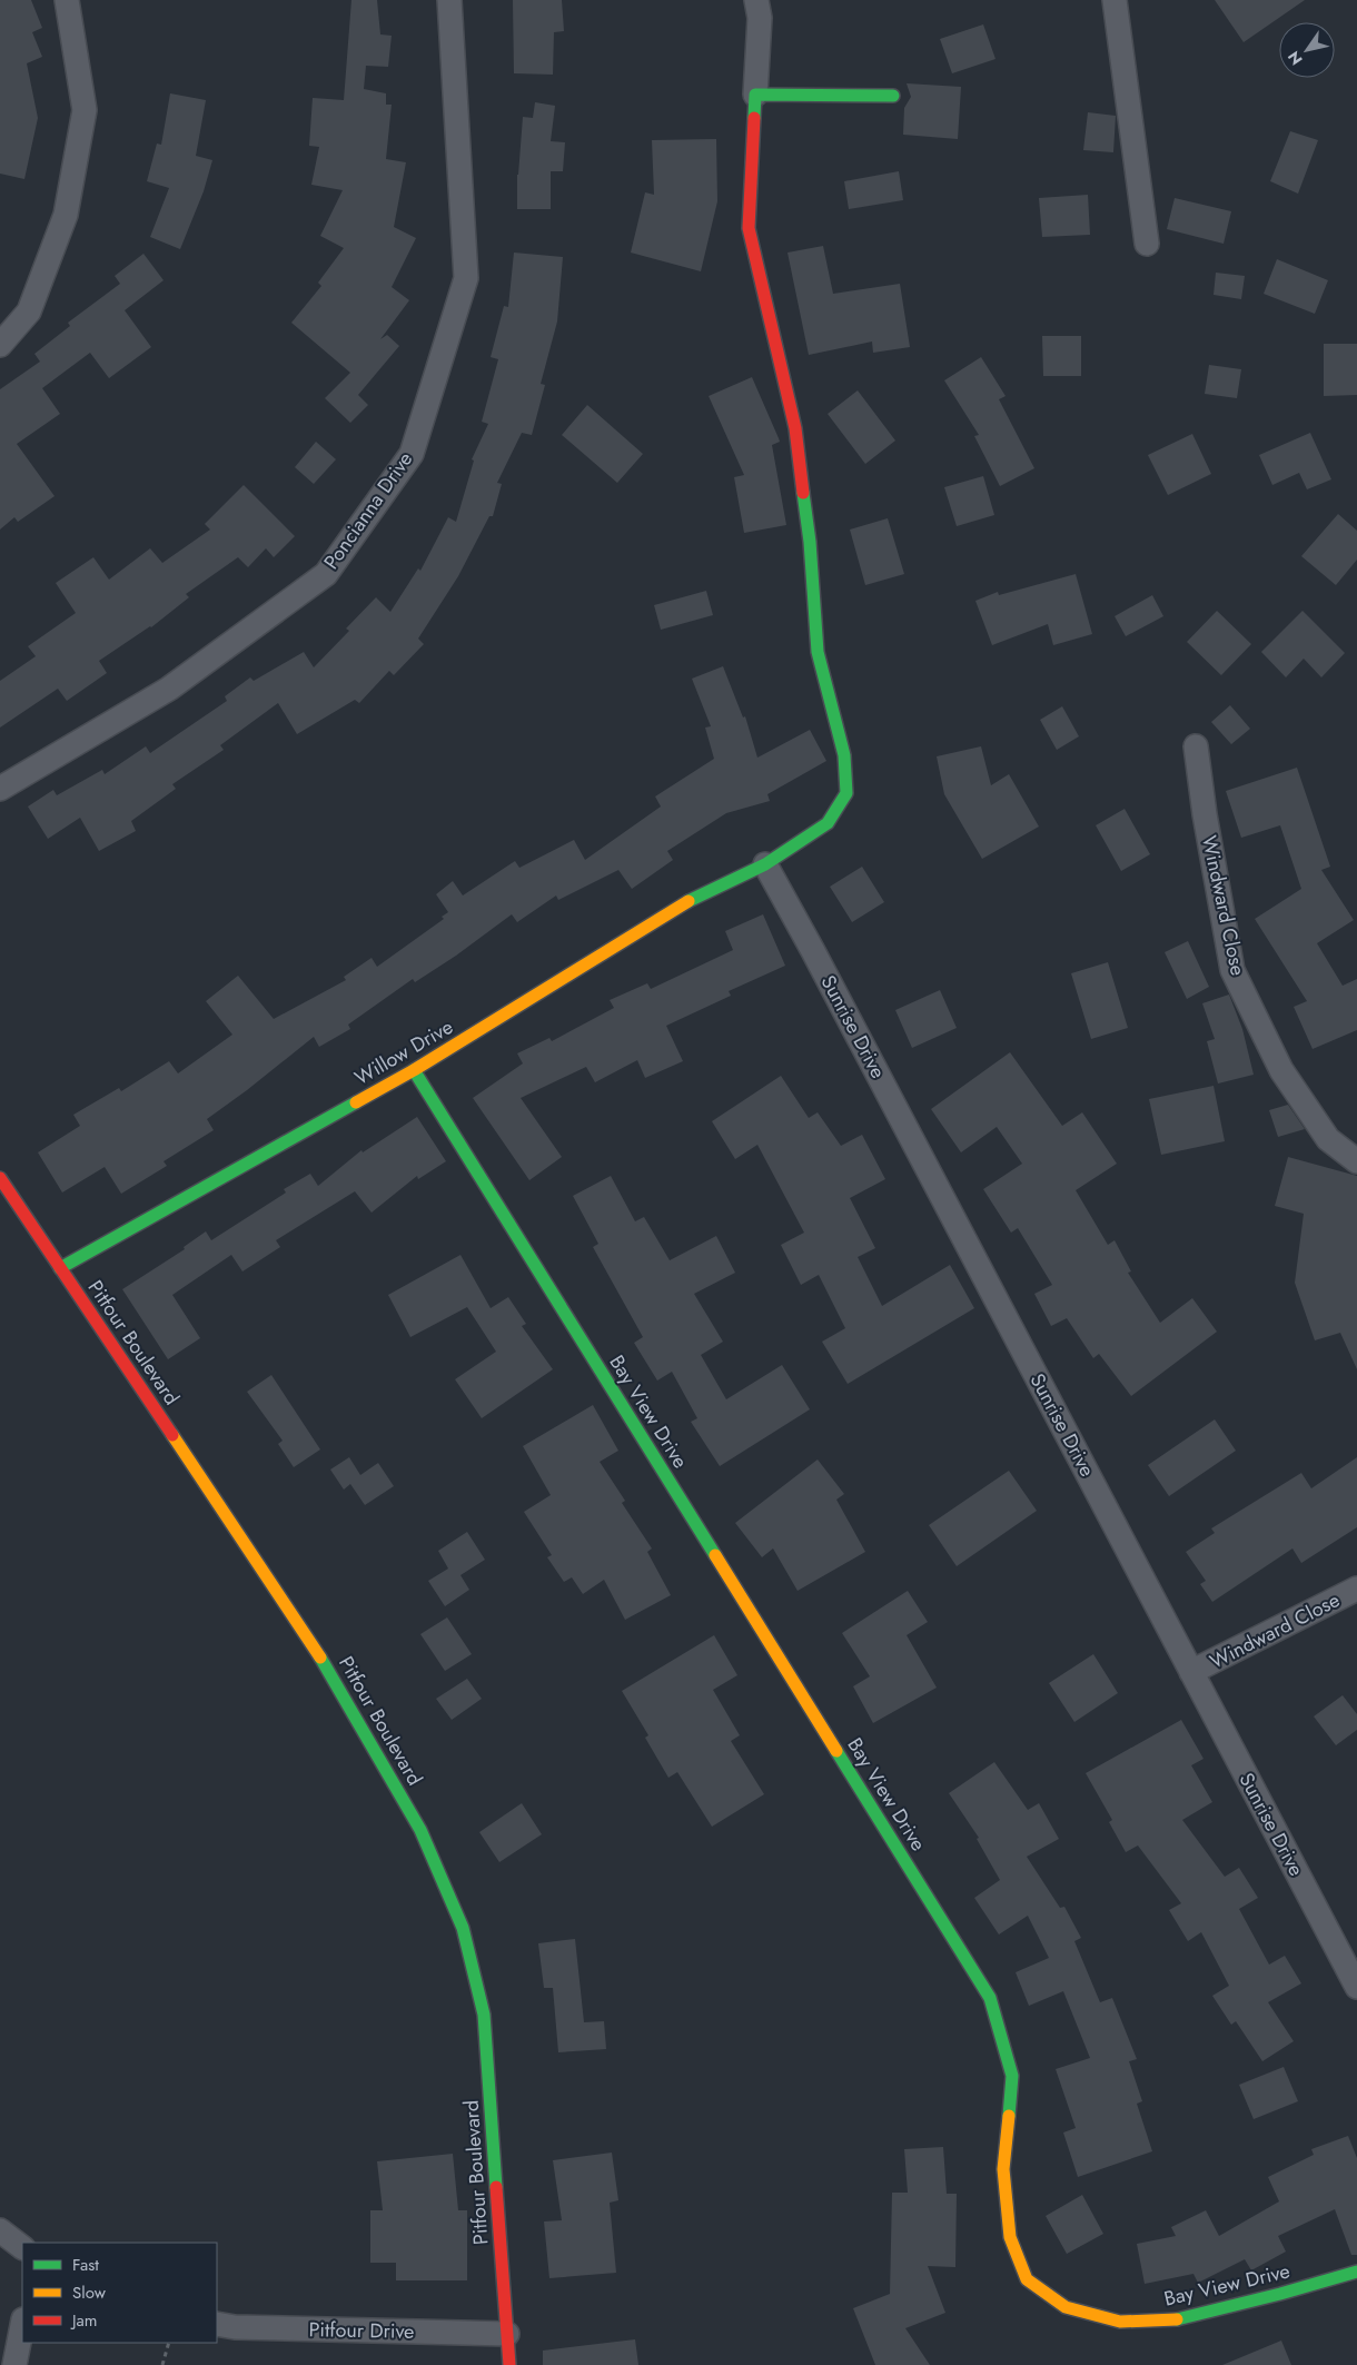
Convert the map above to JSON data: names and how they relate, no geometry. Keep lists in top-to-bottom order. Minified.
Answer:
{"streets":{"street":["Poncianna Drive","Windward Close","Sunrise Drive","Willow Drive","Pitfour Boulevard","Bay View Drive","Pitfour Drive"]},"crossings":[["Windward Close","Sunrise Drive"],["Sunrise Drive","Willow Drive"],["Willow Drive","Pitfour Boulevard"],["Willow Drive","Bay View Drive"],["Pitfour Boulevard","Pitfour Drive"]],"legend":["Fast","Slow","Jam"],"north":"bottom left"}
